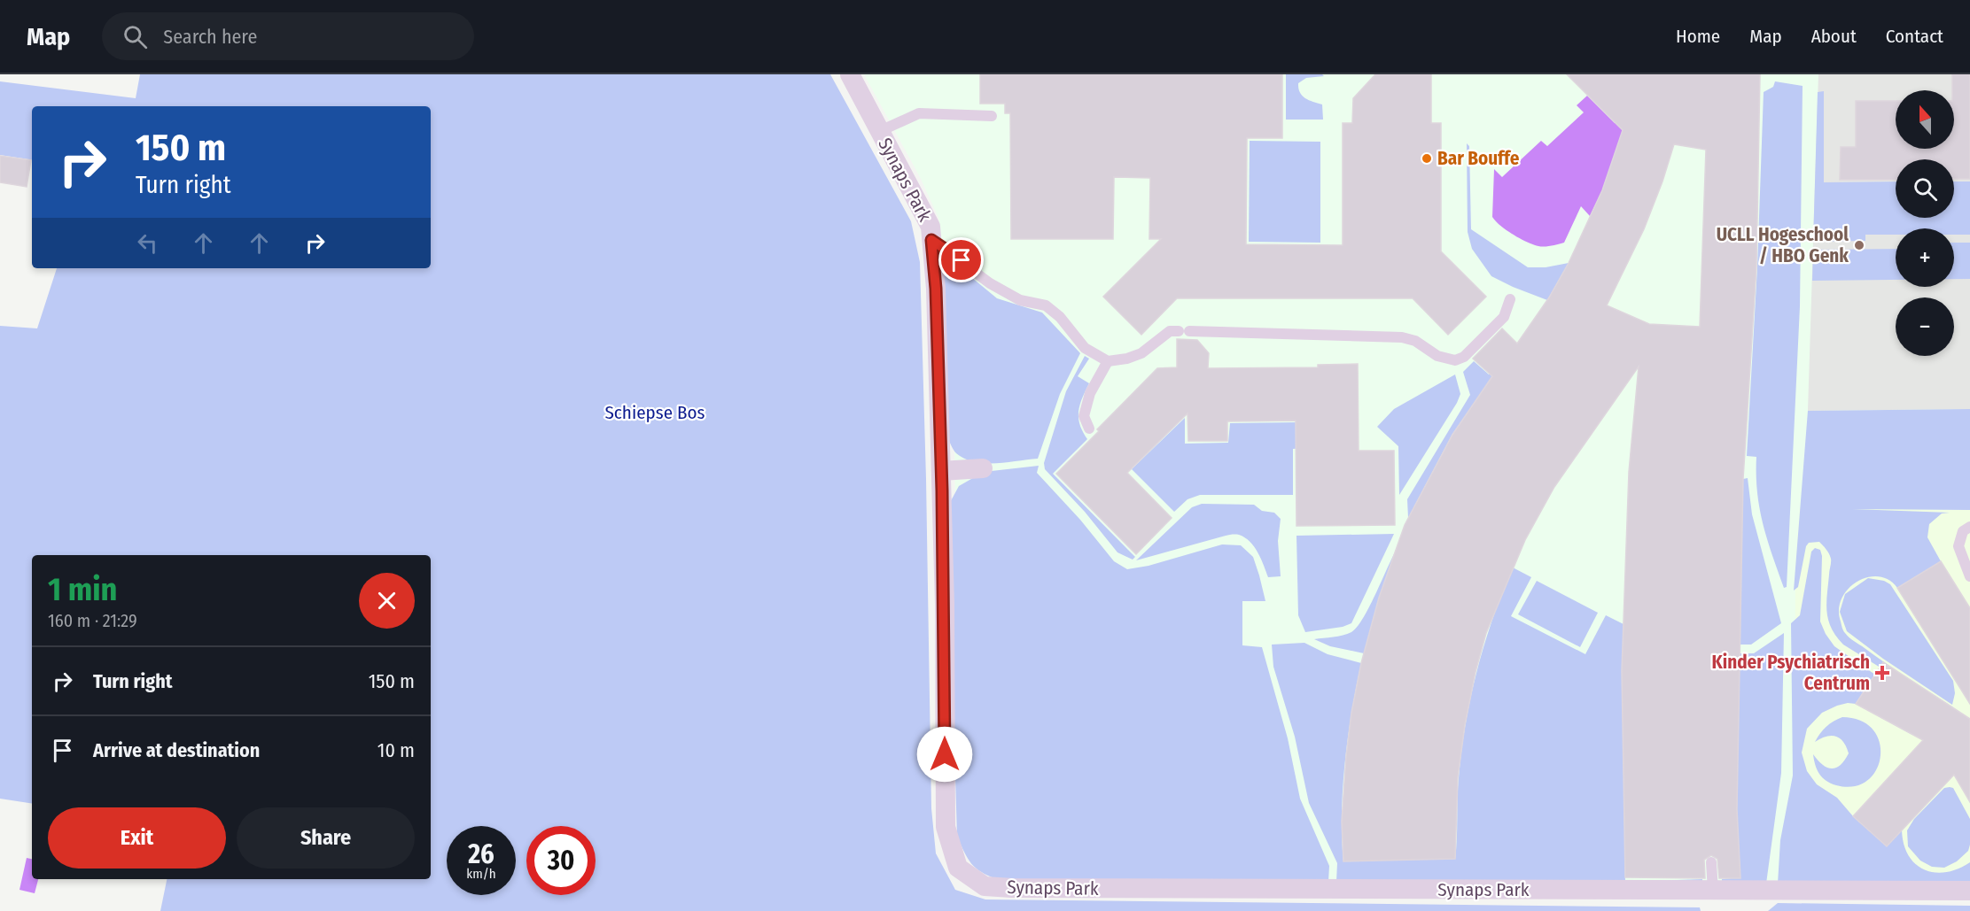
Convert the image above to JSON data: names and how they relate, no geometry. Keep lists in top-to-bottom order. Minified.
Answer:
{"streets":{"street":["Synaps Park"]},"parks":["Schiepse Bos"],"places":{"other":["Bar Bouffe","UCLL Hogeschool / HBO Genk"],"health":["Kinder Psychiatrisch Centrum"]},"north":"top","page":{"header":"Map","search":"Search here","nav":["Home","Map","About","Contact"],"map_buttons":["+","−"],"turn":["150 m","Turn right"],"heading":["1 min","160 m · 21:29"],"list":[{"name":"Turn right","value":"150 m"},{"name":"Arrive at destination","value":"10 m"}],"buttons":["Exit","Share"],"speed":"26 km/h","limit":"30"}}
